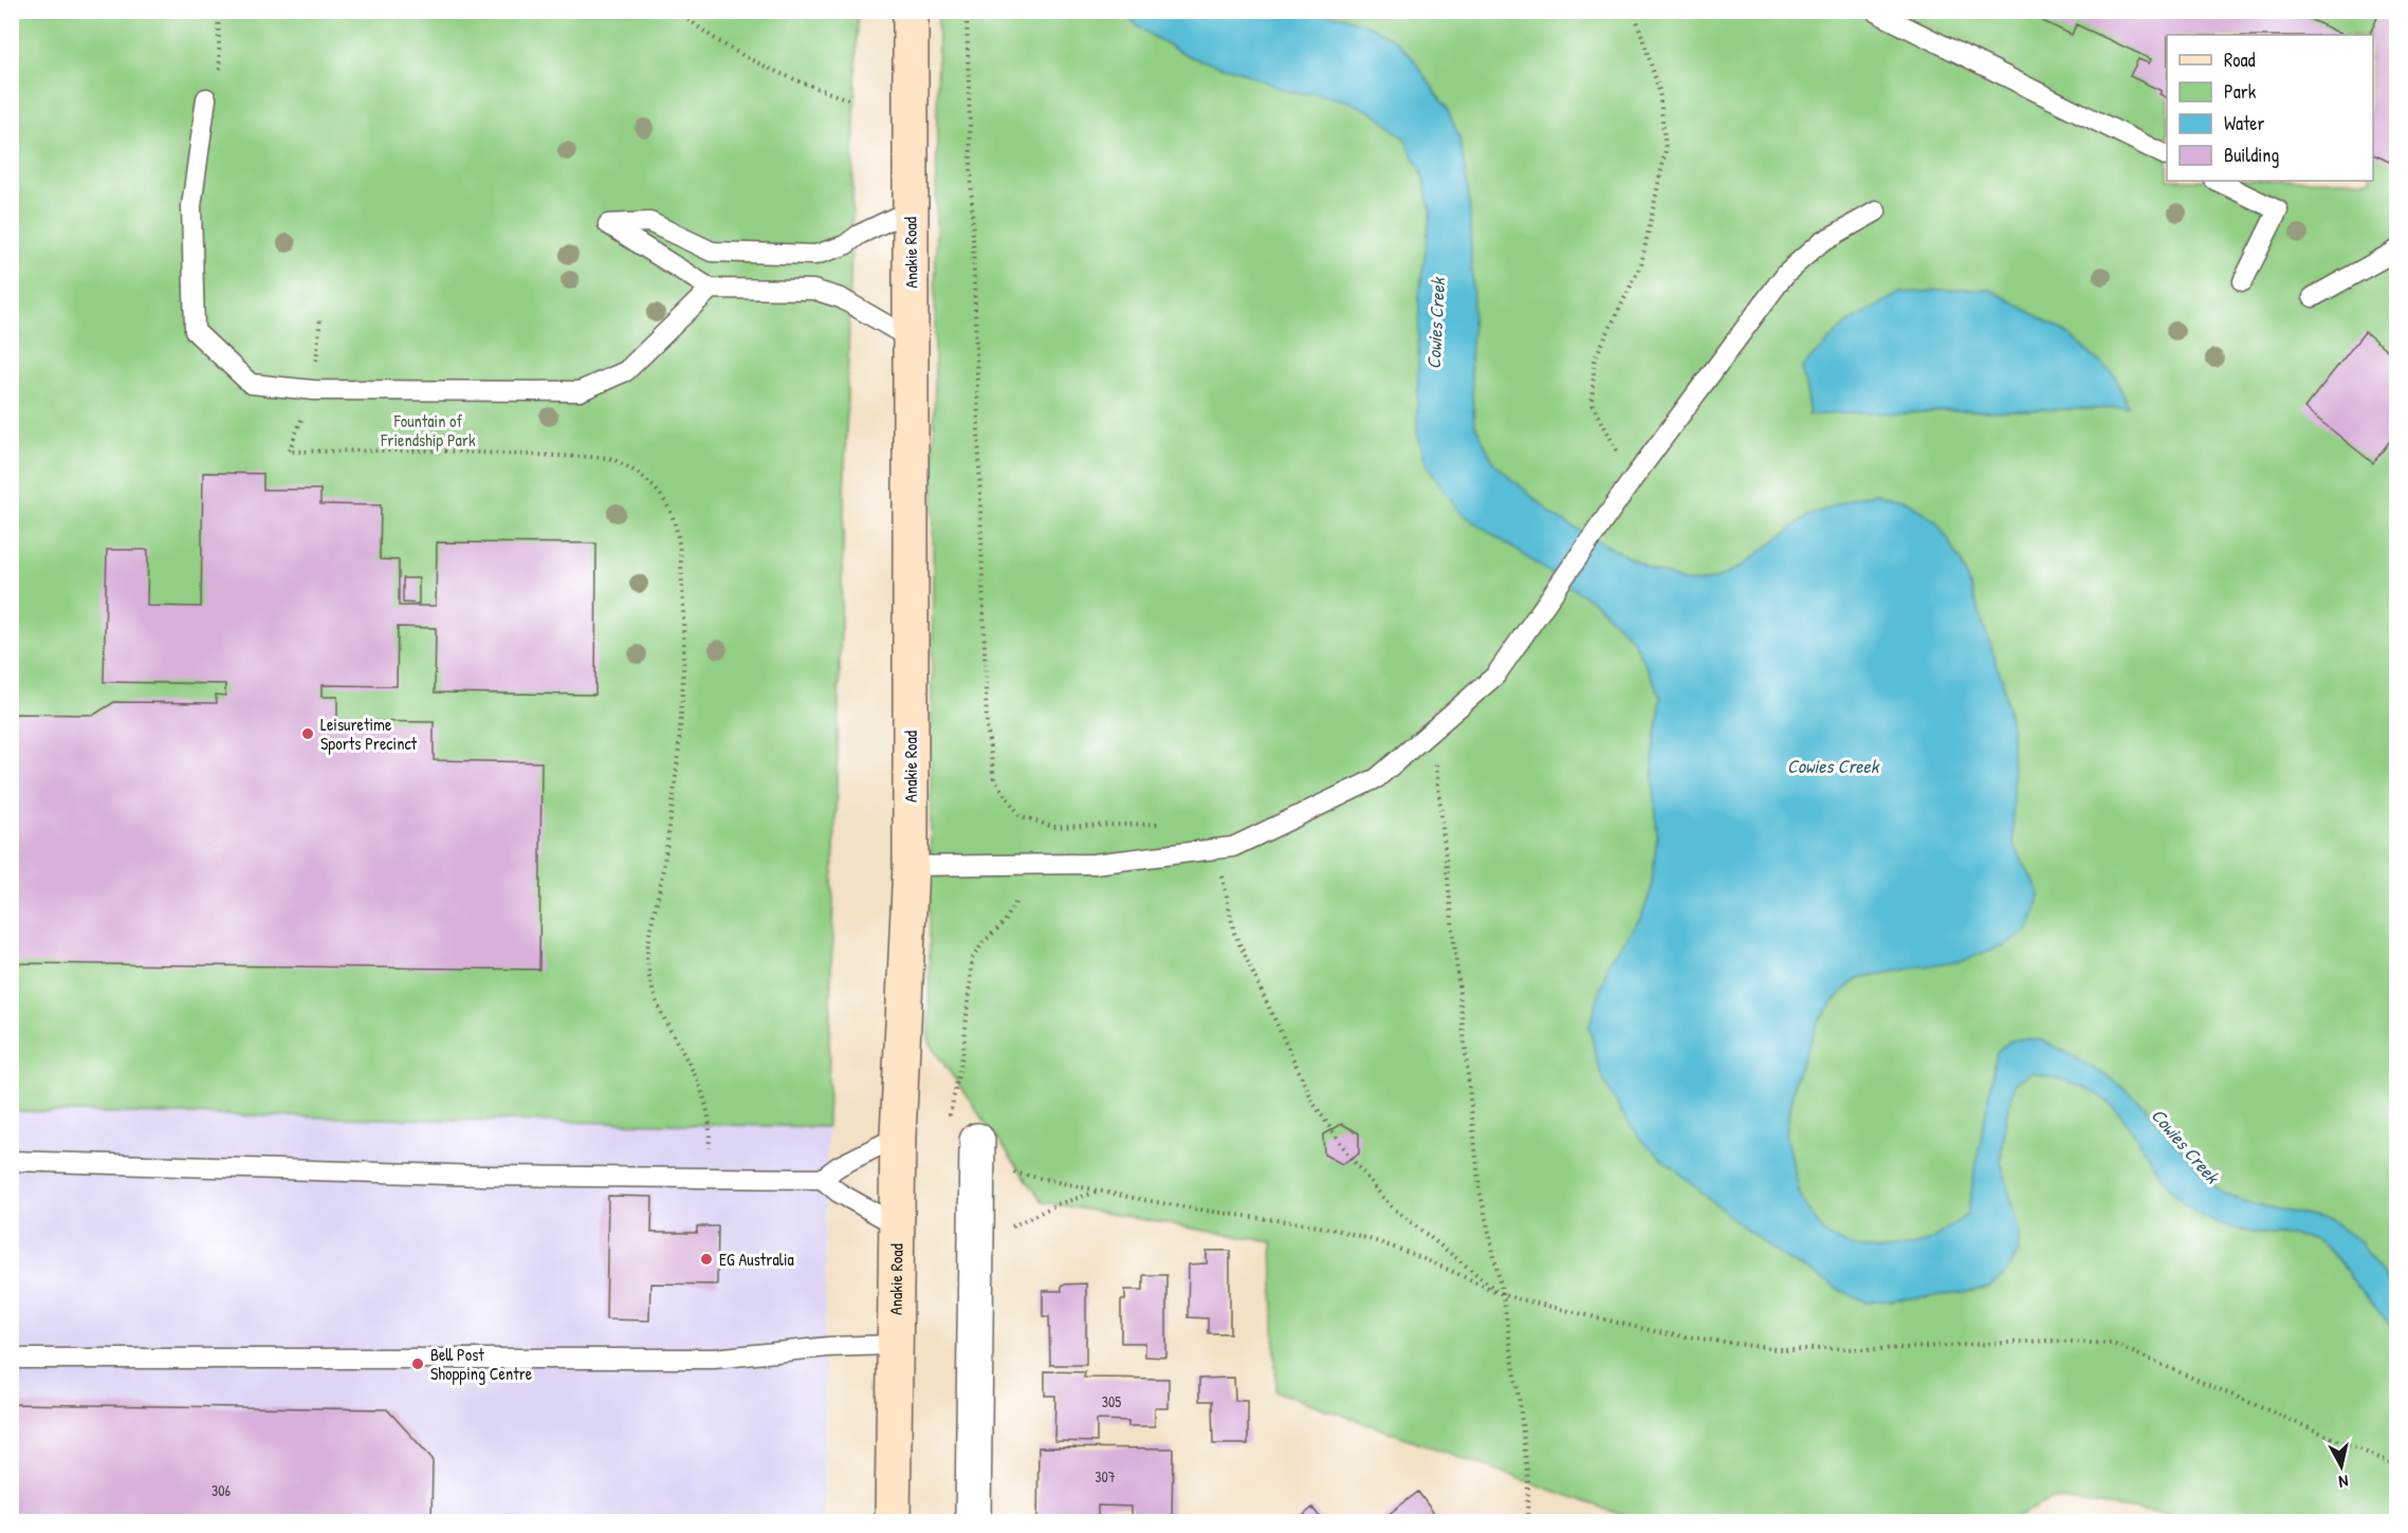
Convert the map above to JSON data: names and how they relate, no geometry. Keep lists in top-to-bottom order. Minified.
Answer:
{"streets":{"main road":["Anakie Road"]},"water":["Cowies Creek"],"parks":["Fountain of Friendship Park"],"places":["Leisuretime Sports Precinct","EG Australia","Bell Post Shopping Centre"],"house_numbers":["305","307","306"],"legend":["Road","Park","Water","Building"],"north":"bottom"}
